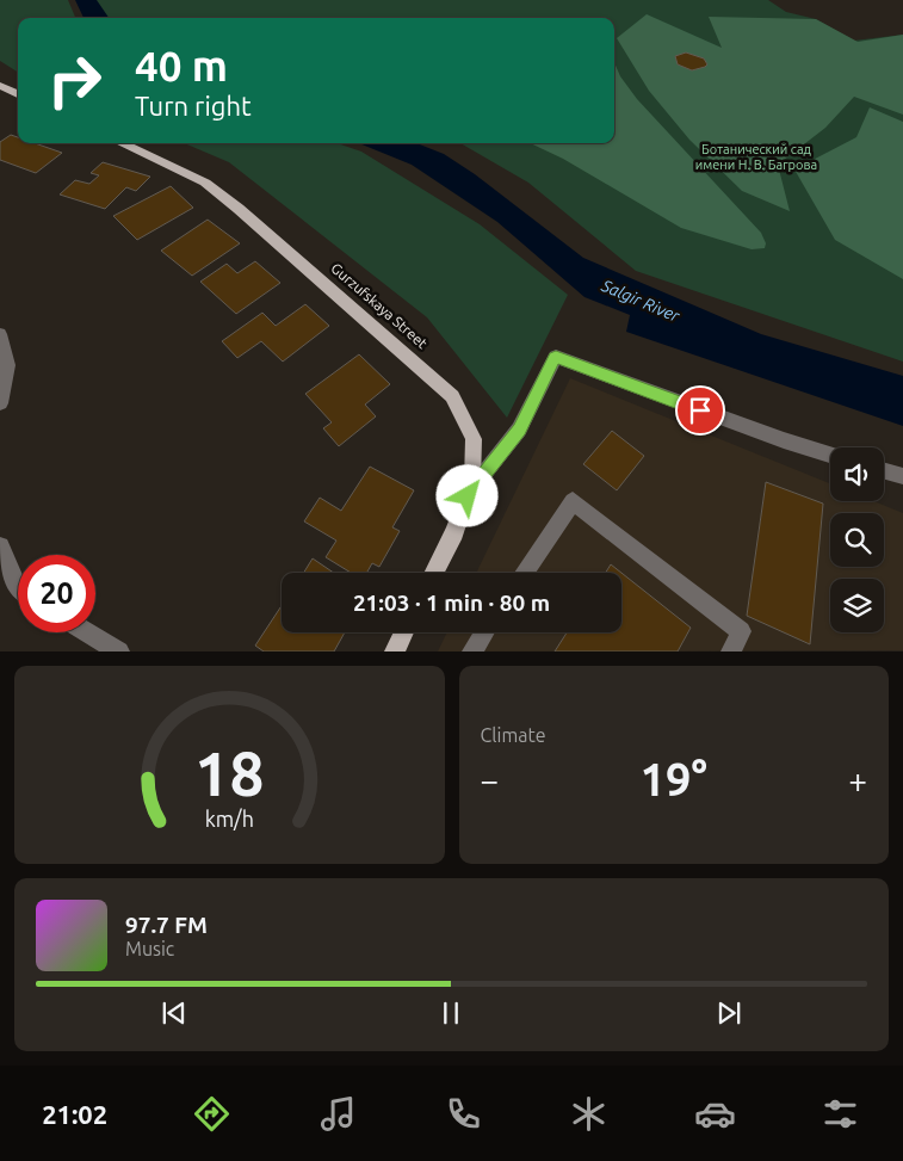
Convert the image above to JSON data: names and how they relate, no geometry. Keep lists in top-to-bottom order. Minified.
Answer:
{"streets":{"main road":["Gurzufskaya Street"]},"water":["Salgir River"],"parks":["Ботанический сад имени Н. В. Багрова"],"page":{"turn":["40 m","Turn right"],"limit":"20","trip":"21:03 · 1 min · 80 m","tile":"Climate","heat":["−","19°","+"],"song":["97.7 FM","Music"],"tabs":"21:02","gauge":["18","km/h"]}}
